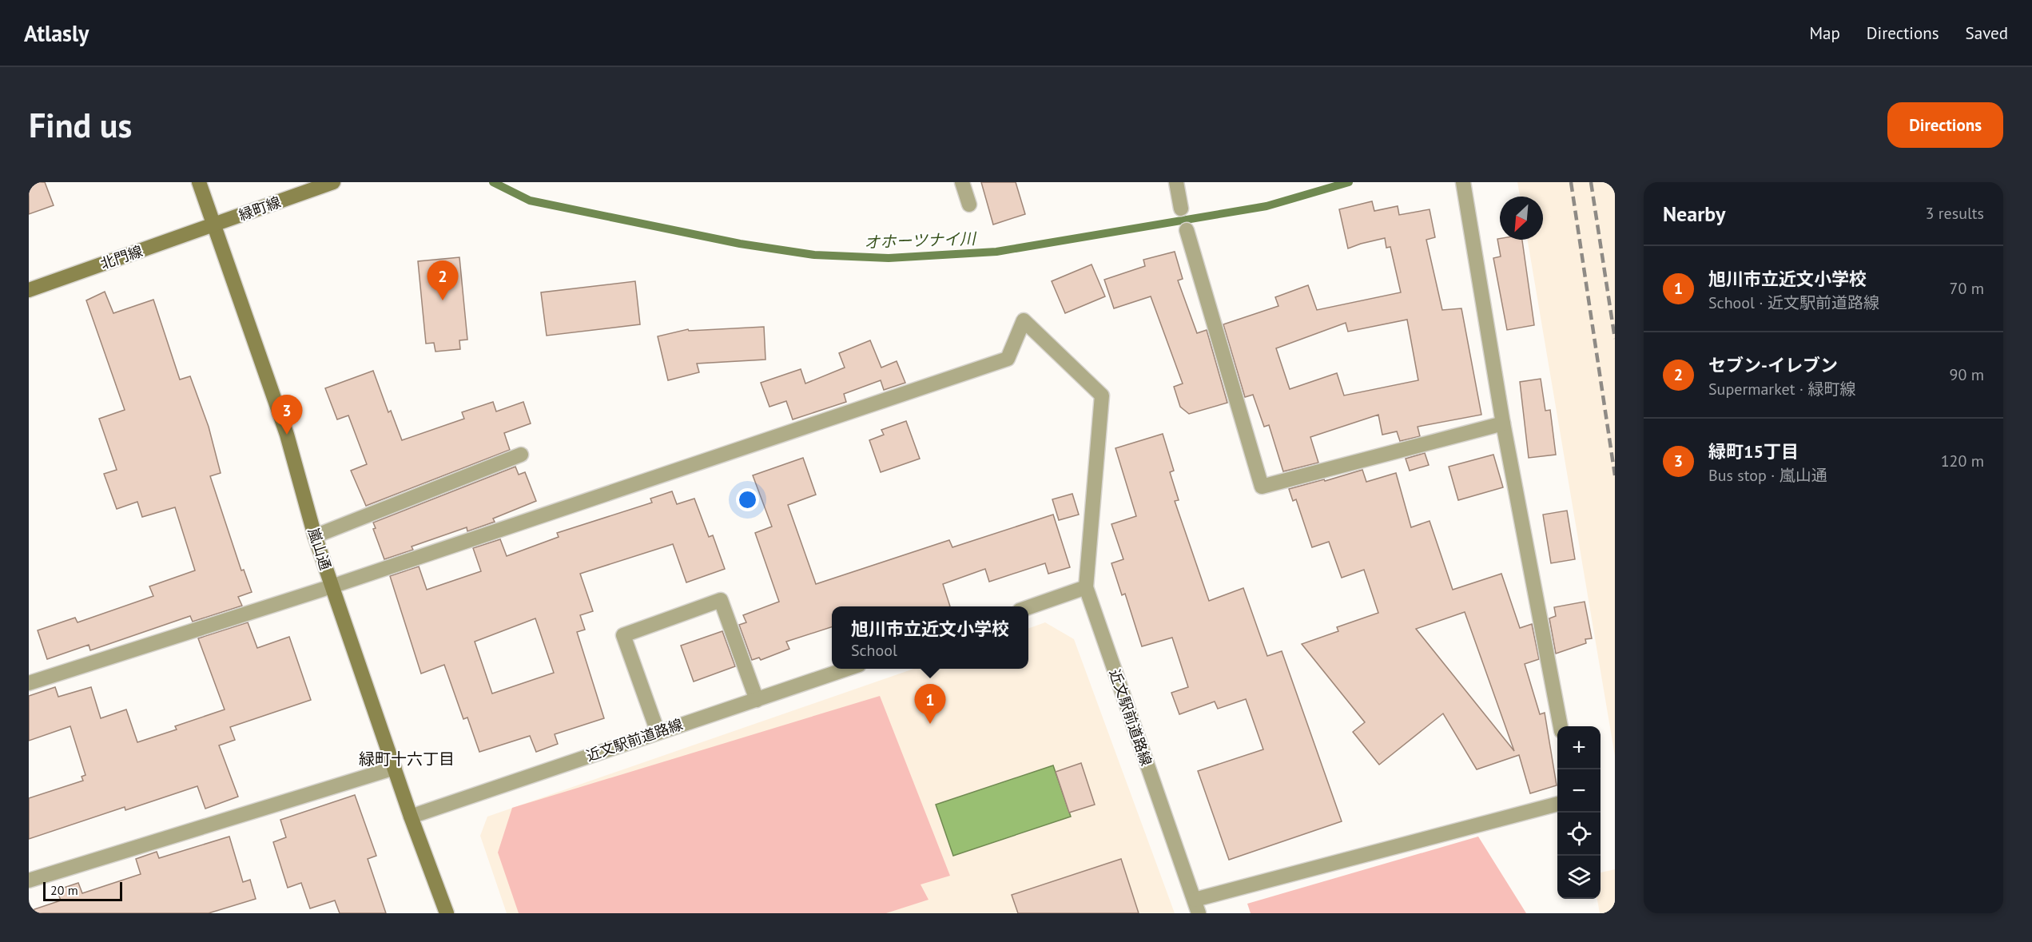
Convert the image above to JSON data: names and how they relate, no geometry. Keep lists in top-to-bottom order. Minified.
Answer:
{"streets":{"street":["緑町線","北門線","嵐山通","近文駅前道路線"]},"crossings":[["緑町線","北門線"],["緑町線","嵐山通"],["北門線","嵐山通"],["嵐山通","近文駅前道路線"]],"districts":["緑町十六丁目"],"water":["オホーツナイ川"],"scale_bar":"20 m","north":"bottom left","page":{"header":"Atlasly","nav":["Map","Directions","Saved"],"buttons":"Directions","title":"Find us","heading":["Nearby","3 results"],"list":[{"mark":"1","name":"旭川市立近文小学校","note":"School · 近文駅前道路線","value":"70 m"},{"mark":"2","name":"セブン-イレブン","note":"Supermarket · 緑町線","value":"90 m"},{"mark":"3","name":"緑町15丁目","note":"Bus stop · 嵐山通","value":"120 m"}],"pins":["2","3","1"],"popup":["旭川市立近文小学校","School"],"map_buttons":["+","−"],"scale":"20 m"}}
